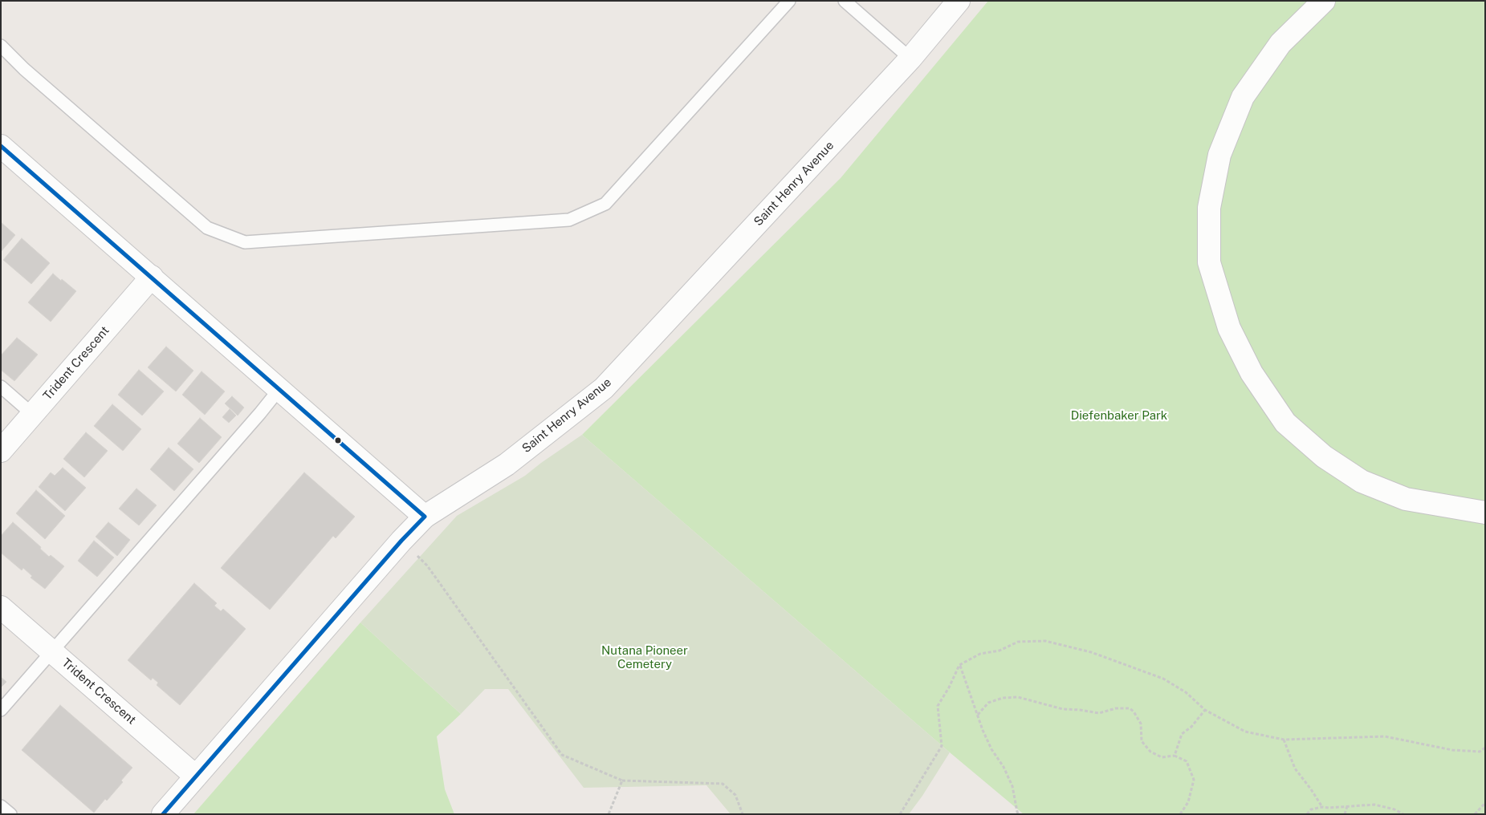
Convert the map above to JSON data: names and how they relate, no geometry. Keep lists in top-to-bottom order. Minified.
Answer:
{"streets":{"street":["Saint Henry Avenue","Trident Crescent"]},"crossings":[["Saint Henry Avenue","Trident Crescent"]],"parks":["Diefenbaker Park","Nutana Pioneer Cemetery"]}
